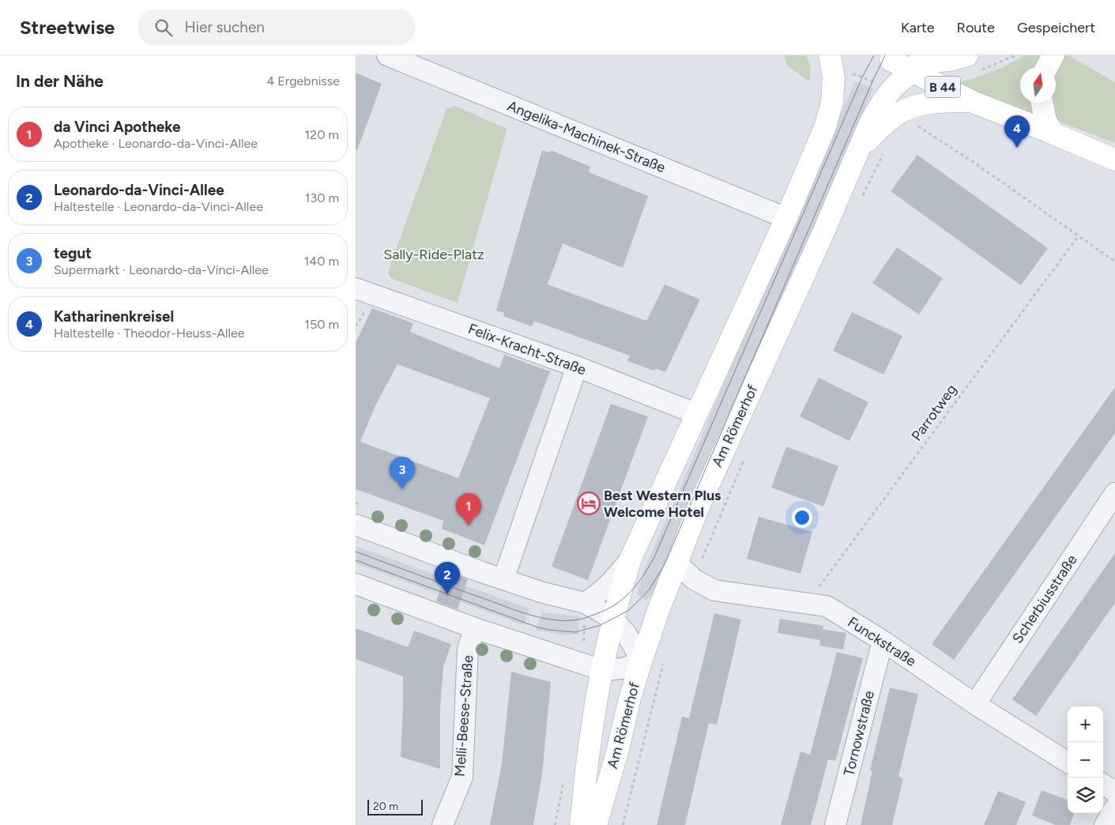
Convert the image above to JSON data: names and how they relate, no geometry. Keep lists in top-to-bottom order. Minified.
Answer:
{"streets":{"main road":["B 44","Am Römerhof"],"street":["Angelika-Machinek-Straße","Felix-Kracht-Straße","Scherbiusstraße","Funckstraße","Melli-Beese-Straße","Tornowstraße"],"path":["Parrotweg"]},"crossings":[["B 44","Am Römerhof"],["Angelika-Machinek-Straße","Am Römerhof"],["Felix-Kracht-Straße","Am Römerhof"],["Parrotweg","Funckstraße"],["Am Römerhof","Funckstraße"],["Scherbiusstraße","Funckstraße"],["Funckstraße","Tornowstraße"]],"parks":["Sally-Ride-Platz"],"places":{"hotel":["Best Western Plus Welcome Hotel"]},"scale_bar":"20 m","north":"top","page":{"header":"Streetwise","search":"Hier suchen","nav":["Karte","Route","Gespeichert"],"heading":["In der Nähe","4 Ergebnisse"],"list":[{"mark":"1","name":"da Vinci Apotheke","note":"Apotheke · Leonardo-da-Vinci-Allee","value":"120 m"},{"mark":"2","name":"Leonardo-da-Vinci-Allee","note":"Haltestelle · Leonardo-da-Vinci-Allee","value":"130 m"},{"mark":"3","name":"tegut","note":"Supermarkt · Leonardo-da-Vinci-Allee","value":"140 m"},{"mark":"4","name":"Katharinenkreisel","note":"Haltestelle · Theodor-Heuss-Allee","value":"150 m"}],"pins":["4","3","1","2"],"map_buttons":["+","−"],"scale":"20 m"}}
